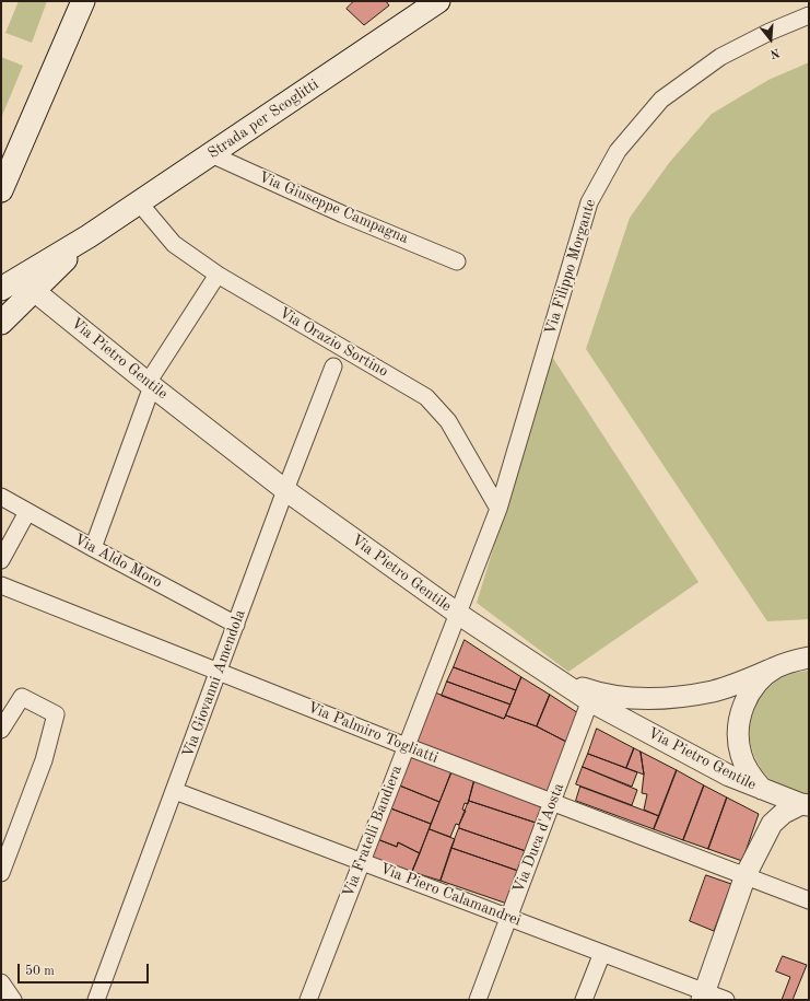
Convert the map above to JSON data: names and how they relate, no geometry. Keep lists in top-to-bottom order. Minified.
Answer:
{"streets":{"main road":["Strada per Scoglitti"],"street":["Via Giuseppe Campagna","Via Filippo Morgante","Via Orazio Sortino","Via Pietro Gentile","Via Aldo Moro","Via Giovanni Amendola","Via Palmiro Togliatti","Via Fratelli Bandiera","Via Duca d'Aosta","Via Piero Calamandrei"]},"crossings":[["Strada per Scoglitti","Via Giuseppe Campagna"],["Strada per Scoglitti","Via Orazio Sortino"],["Strada per Scoglitti","Via Pietro Gentile"],["Via Filippo Morgante","Via Orazio Sortino"],["Via Filippo Morgante","Via Pietro Gentile"],["Via Filippo Morgante","Via Fratelli Bandiera"],["Via Pietro Gentile","Via Giovanni Amendola"],["Via Pietro Gentile","Via Fratelli Bandiera"],["Via Pietro Gentile","Via Duca d'Aosta"],["Via Aldo Moro","Via Giovanni Amendola"],["Via Giovanni Amendola","Via Palmiro Togliatti"],["Via Giovanni Amendola","Via Piero Calamandrei"],["Via Palmiro Togliatti","Via Fratelli Bandiera"],["Via Palmiro Togliatti","Via Duca d'Aosta"],["Via Fratelli Bandiera","Via Piero Calamandrei"],["Via Duca d'Aosta","Via Piero Calamandrei"]],"scale_bar":"50 m","north":"bottom"}
